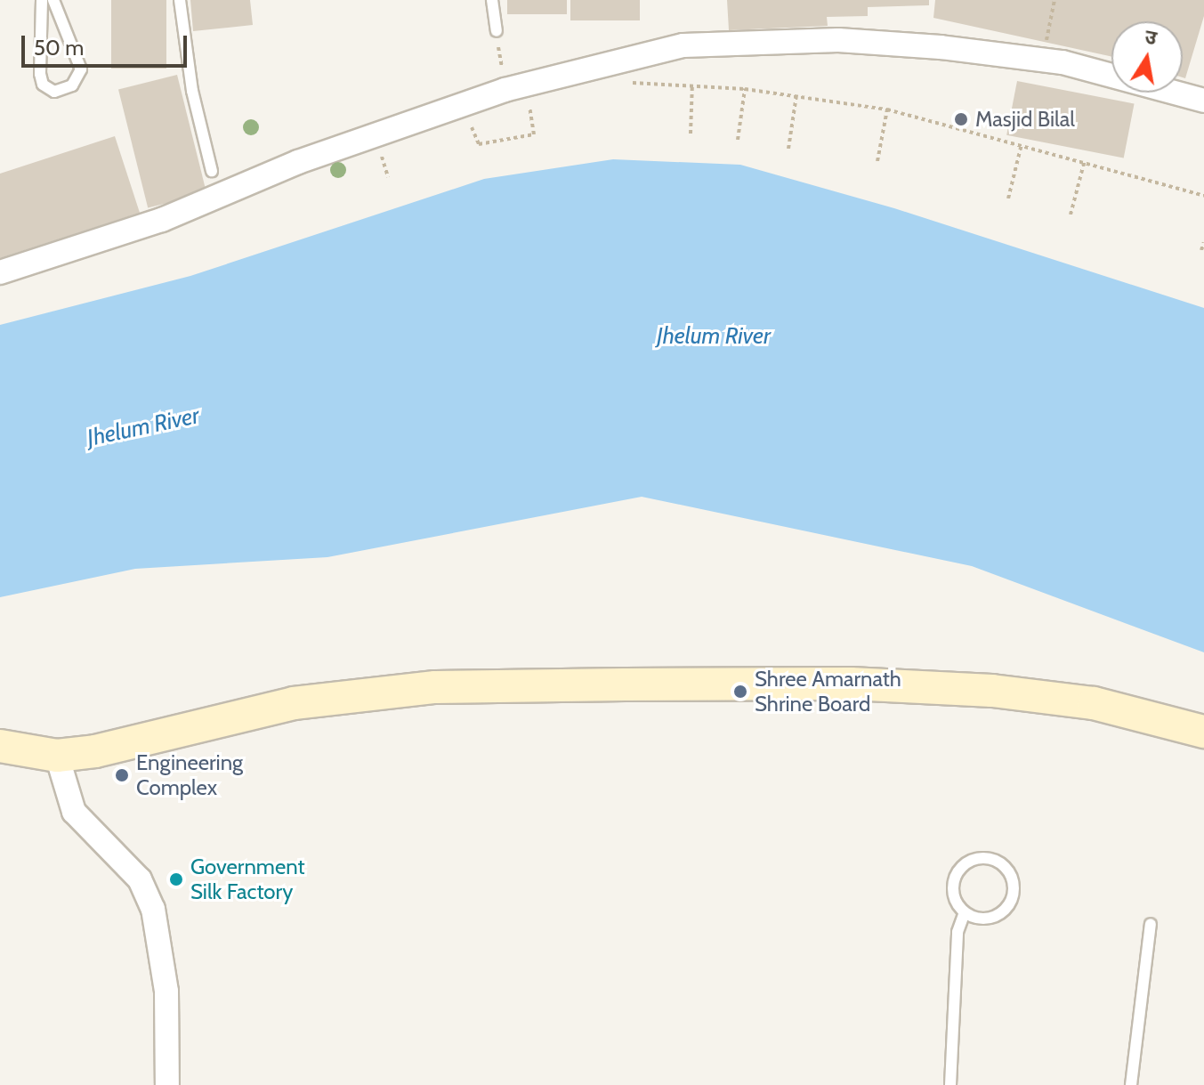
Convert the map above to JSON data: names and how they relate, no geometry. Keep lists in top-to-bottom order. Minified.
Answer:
{"water":["Jhelum River"],"places":["Masjid Bilal","Shree Amarnath Shrine Board","Engineering Complex","Government Silk Factory"],"scale_bar":"50 m","north":"top"}
